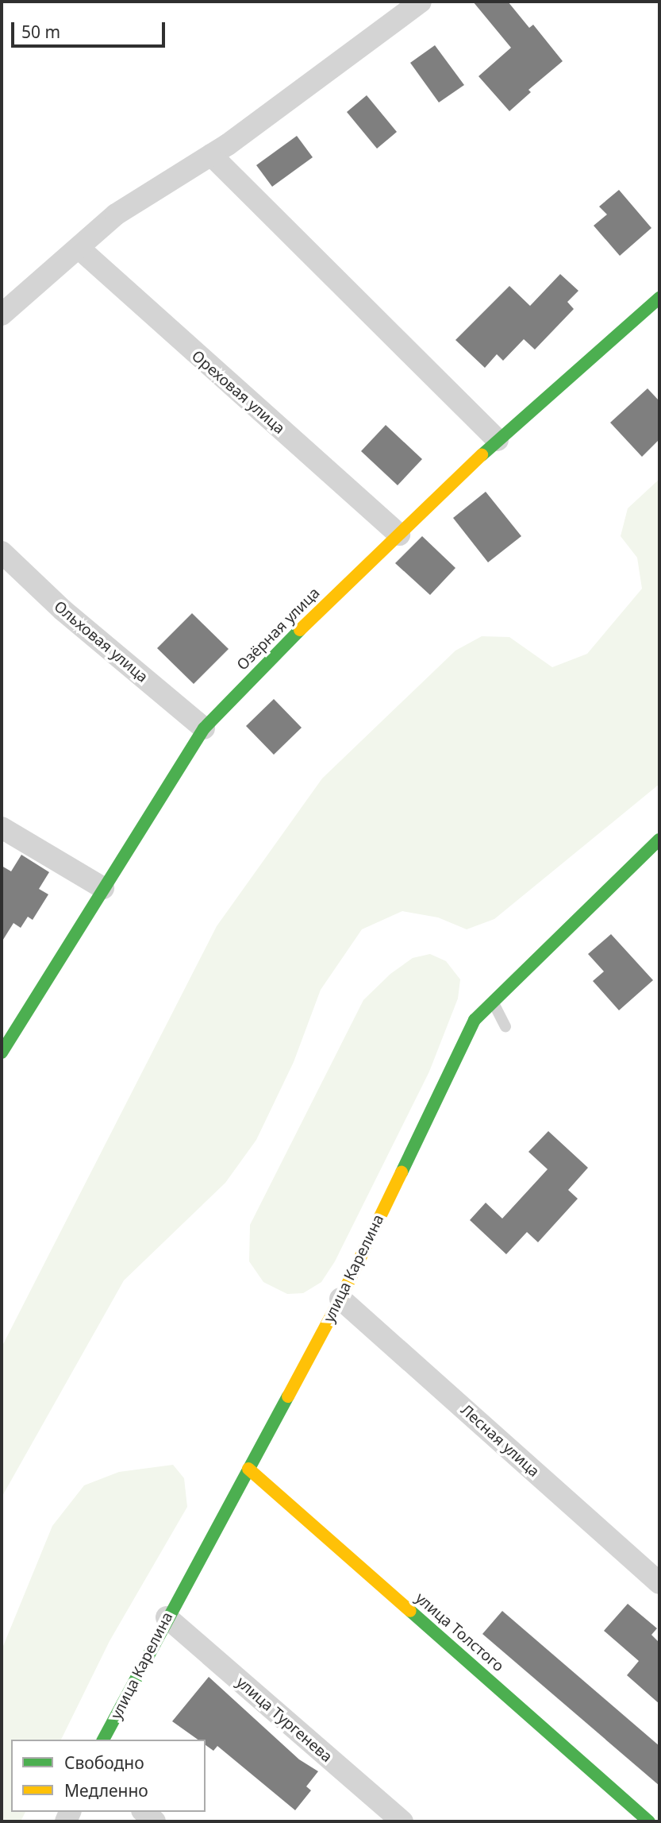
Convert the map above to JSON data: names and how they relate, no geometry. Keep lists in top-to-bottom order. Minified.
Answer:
{"streets":{"street":["Ореховая улица","Озёрная улица","Ольховая улица","улица Карелина","Лесная улица","улица Толстого","улица Тургенева"]},"crossings":[["Ореховая улица","Озёрная улица"],["Озёрная улица","Ольховая улица"],["улица Карелина","Лесная улица"],["улица Карелина","улица Толстого"],["улица Карелина","улица Тургенева"]],"legend":["Свободно","Медленно"],"scale_bar":"50 m"}
